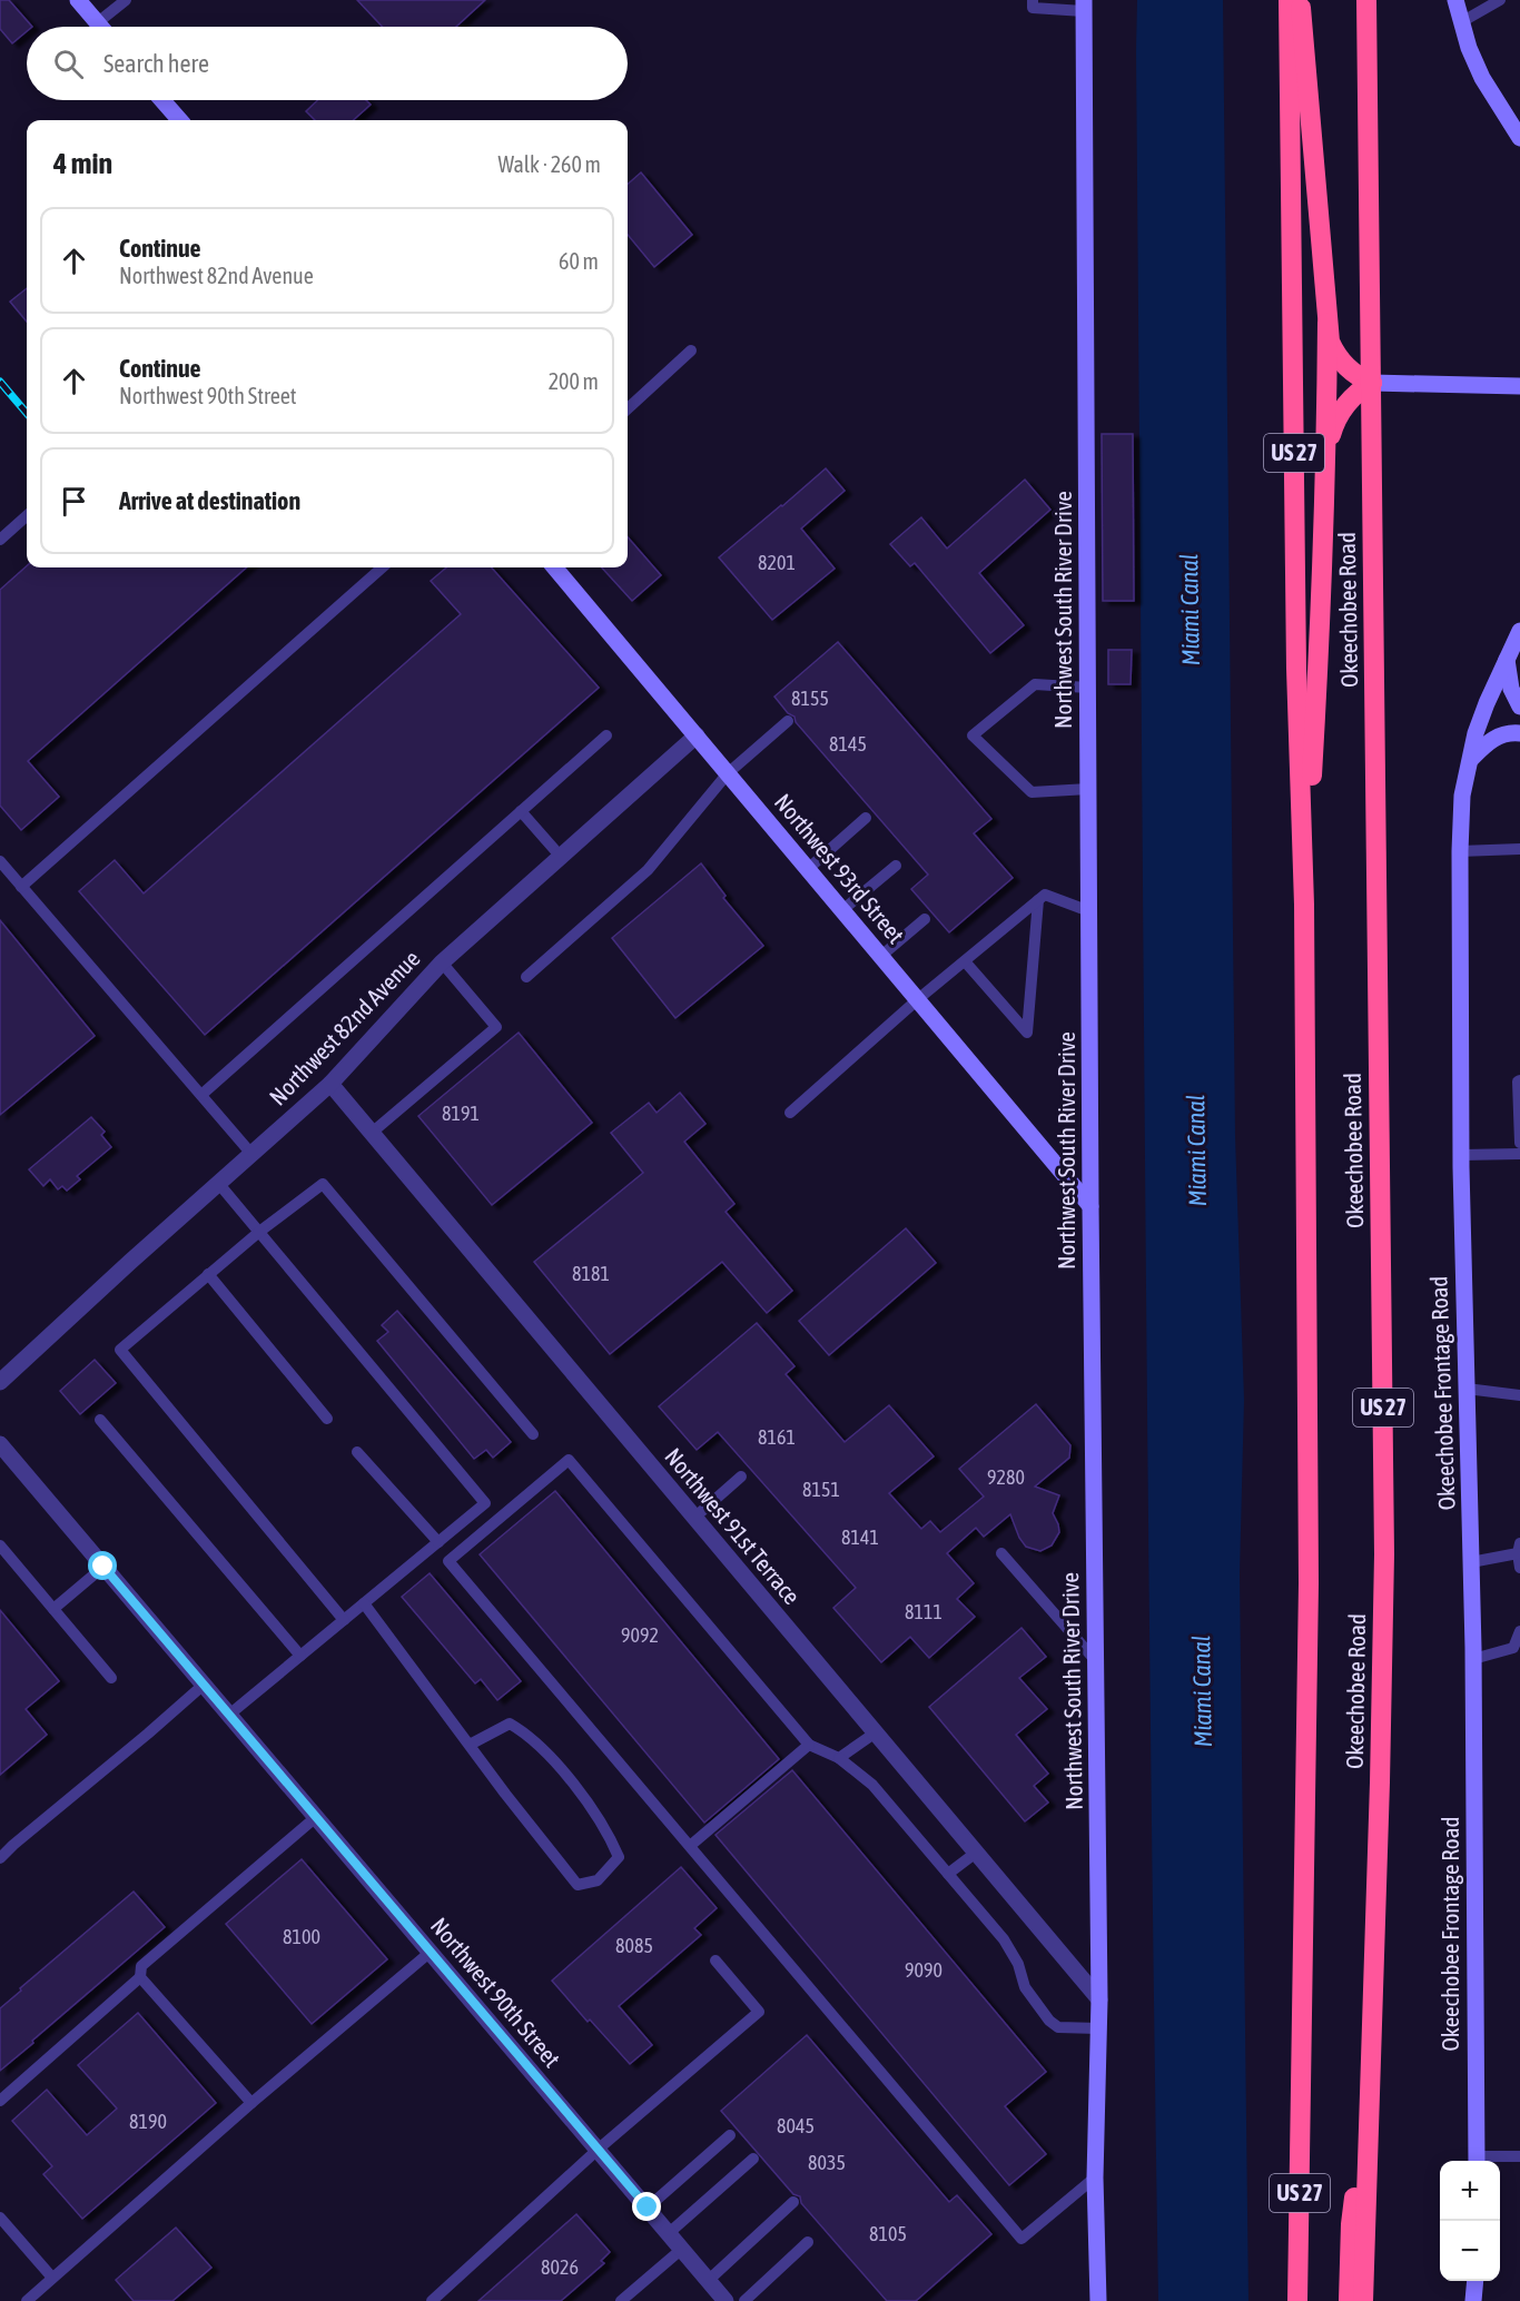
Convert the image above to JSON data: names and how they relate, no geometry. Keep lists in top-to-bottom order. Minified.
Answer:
{"streets":{"highway":["US 27","Okeechobee Road"],"street":["Northwest South River Drive","Northwest 93rd Street","Northwest 82nd Avenue","Okeechobee Frontage Road","Northwest 91st Terrace","Northwest 90th Street"]},"crossings":[["Northwest South River Drive","Northwest 93rd Street"],["Northwest South River Drive","Northwest 91st Terrace"],["Northwest 93rd Street","Northwest 82nd Avenue"],["Northwest 82nd Avenue","Northwest 91st Terrace"]],"water":["Miami Canal"],"house_numbers":["8201","8155","8145","8191","8181","8161","9280","8151","8141","8111","9092","8100","8085","9090","8190","8045","8035","8105","8026"],"page":{"search":"Search here","heading":["4 min","Walk · 260 m"],"list":[["Continue","Northwest 82nd Avenue","60 m"],["Continue","Northwest 90th Street","200 m"],"Arrive at destination"],"map_buttons":["+","−"]}}
